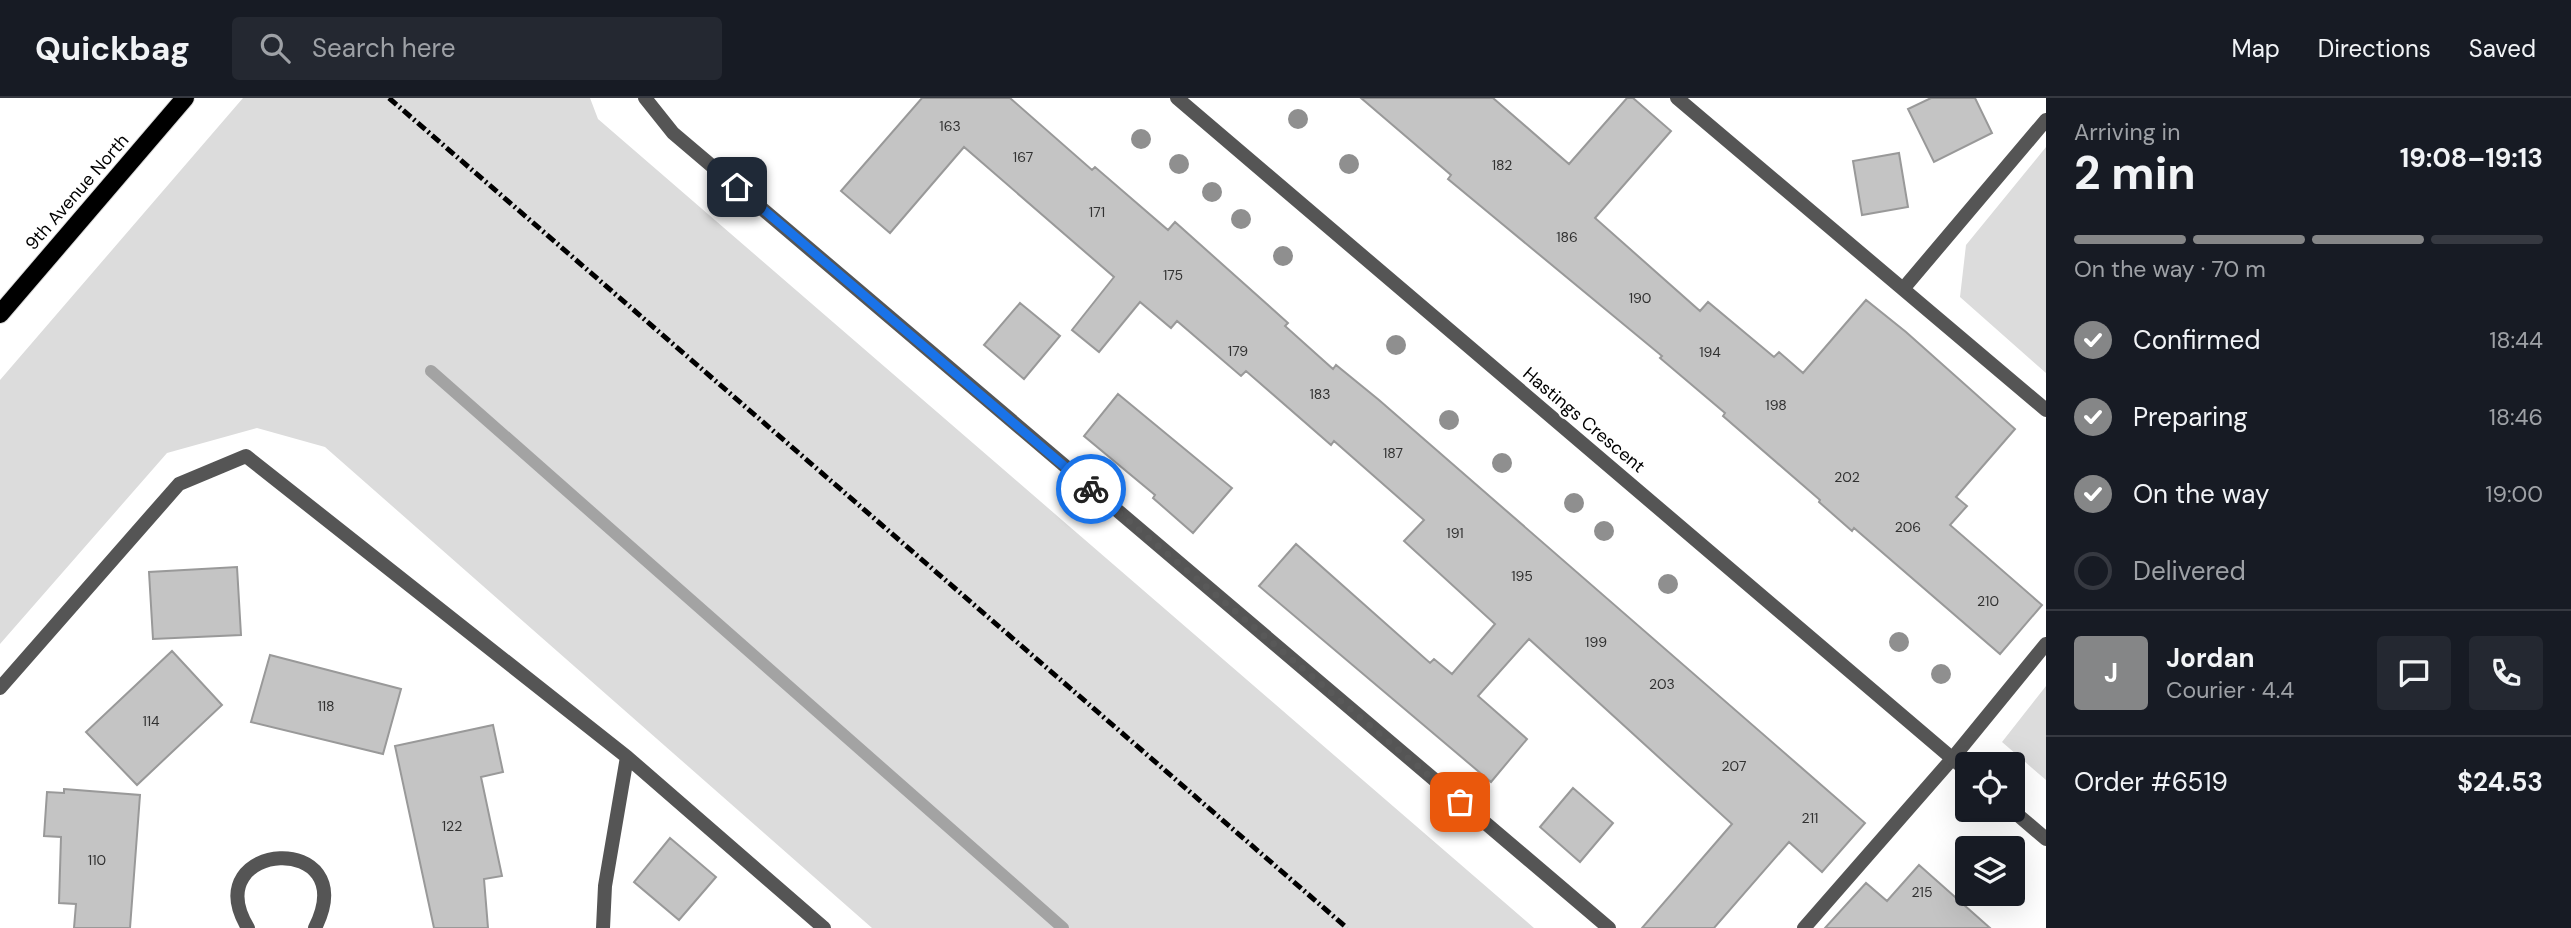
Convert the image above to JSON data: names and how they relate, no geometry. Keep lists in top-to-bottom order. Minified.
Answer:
{"streets":{"main road":["9th Avenue North"],"street":["Hastings Crescent"]},"house_numbers":["163","167","182","171","186","175","190","179","194","183","198","187","202","206","191","195","210","199","203","118","114","207","211","122","110","215"],"page":{"header":"Quickbag","search":"Search here","nav":["Map","Directions","Saved"],"heading":["2 min","Arriving in","19:08–19:13"],"panel":["Jordan","Courier · 4.4","Order #6519","$24.53"],"bar":"On the way · 70 m","list":[["Confirmed","18:44"],["Preparing","18:46"],["On the way","19:00"],"Delivered"],"round":"J"}}
